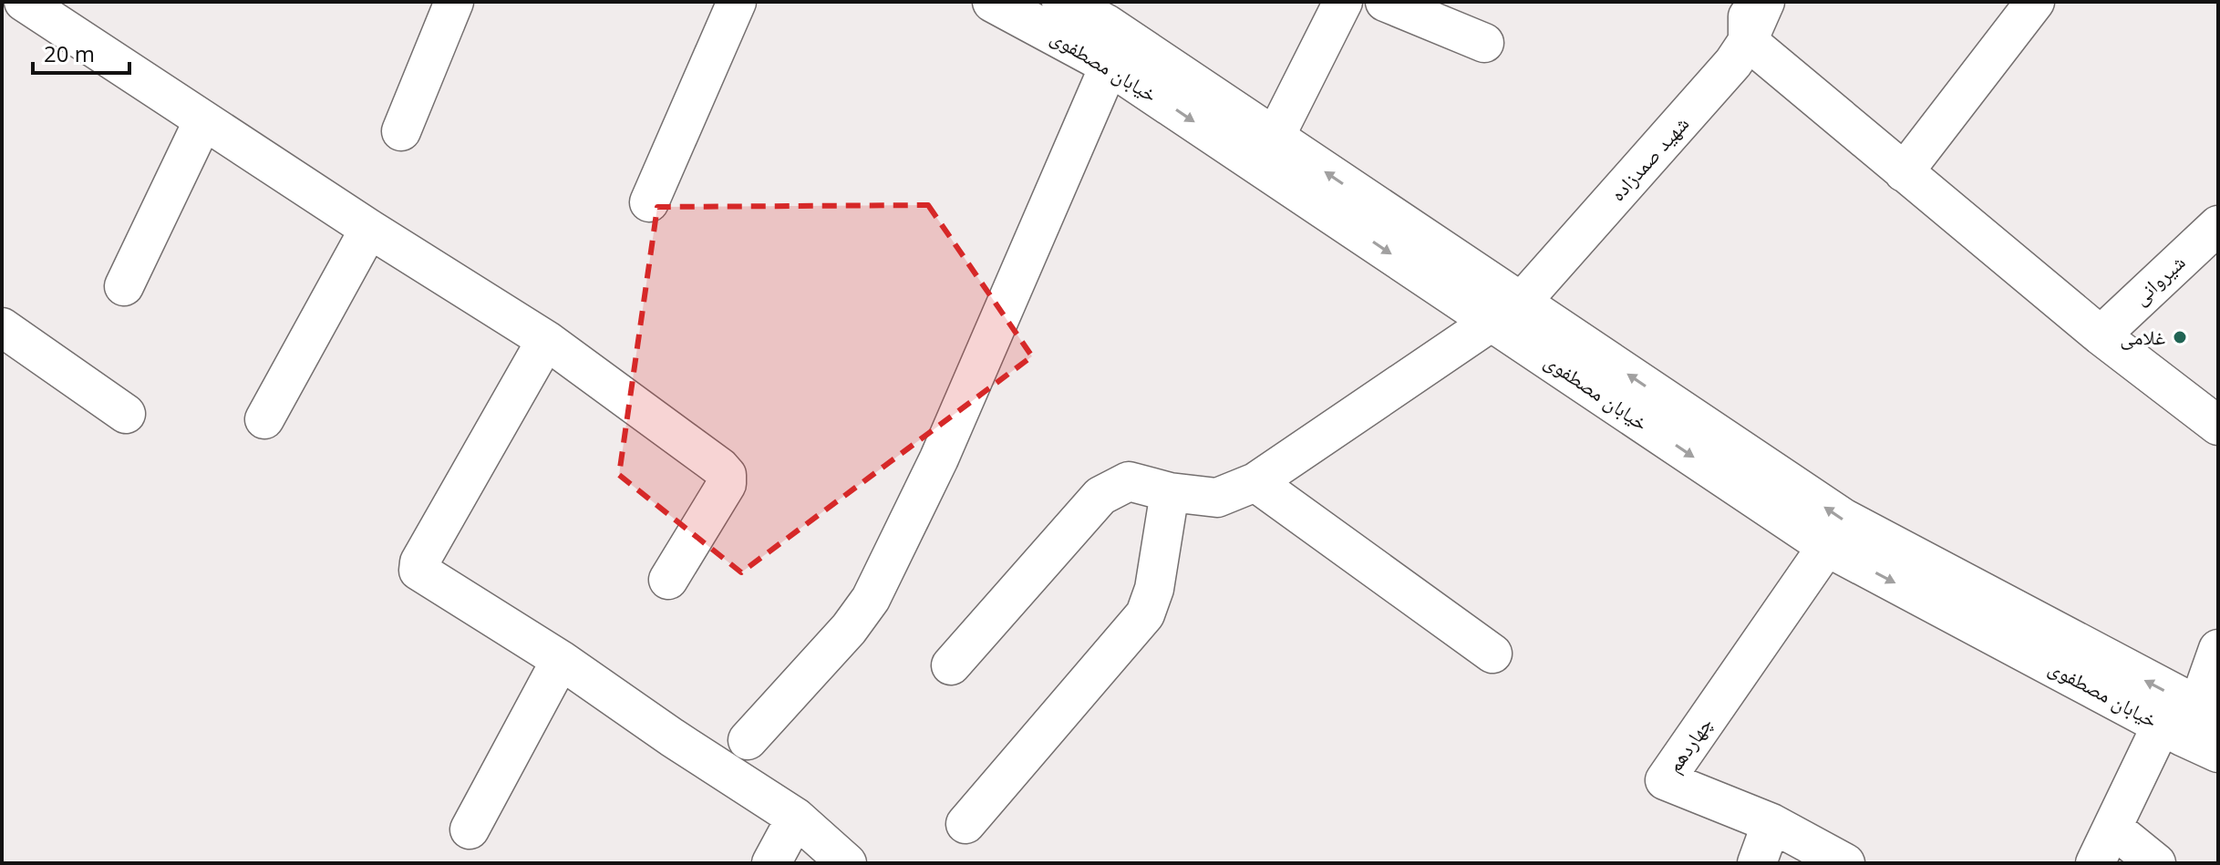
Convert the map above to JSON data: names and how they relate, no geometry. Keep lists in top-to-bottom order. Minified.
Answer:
{"streets":{"street":["خیابان مصطفوی","شهید صمدزاده","شیروانی","چهاردهم"]},"crossings":[["خیابان مصطفوی","شهید صمدزاده"],["خیابان مصطفوی","چهاردهم"]],"places":["غلامی"],"scale_bar":"20 m"}
